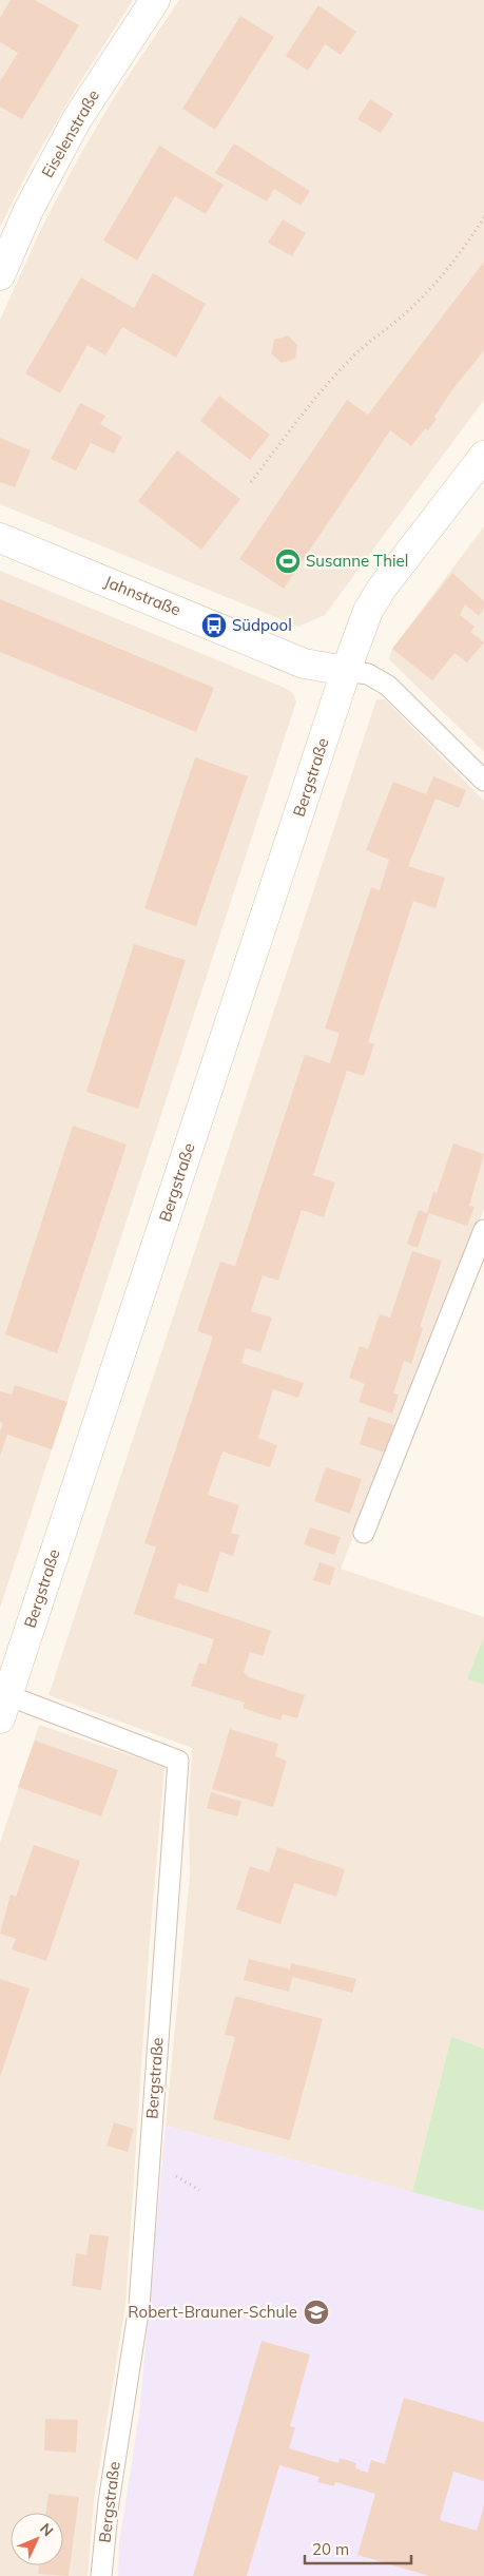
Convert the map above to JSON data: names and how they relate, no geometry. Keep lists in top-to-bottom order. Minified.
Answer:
{"streets":{"street":["Eiselenstraße","Jahnstraße","Bergstraße"]},"crossings":[["Jahnstraße","Bergstraße"]],"places":{"sports":["Susanne Thiel"],"bus stop":["Südpool"],"school or university":["Robert-Brauner-Schule"]},"scale_bar":"20 m","north":"top right"}
